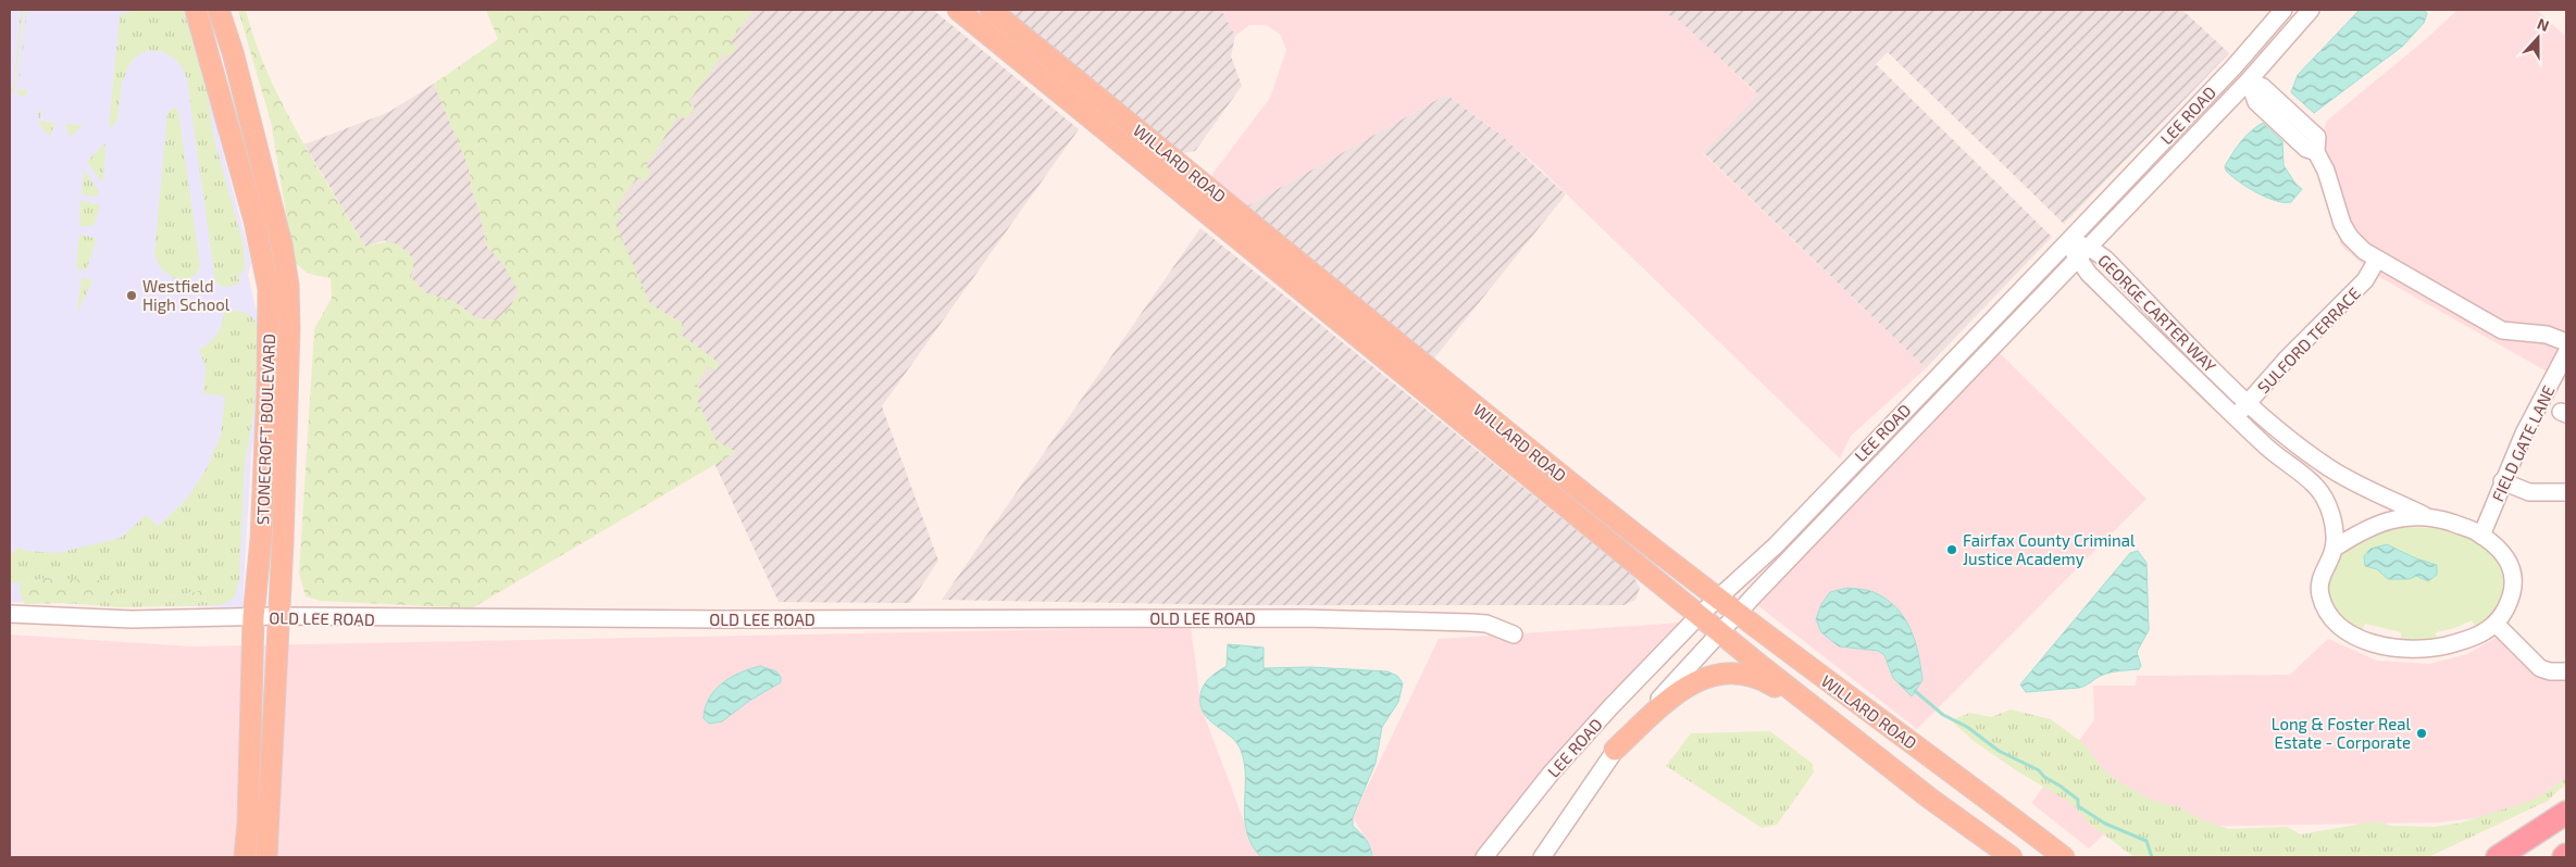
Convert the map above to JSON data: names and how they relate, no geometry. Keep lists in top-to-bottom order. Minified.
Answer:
{"streets":{"main road":["WILLARD ROAD","STONECROFT BOULEVARD"],"street":["LEE ROAD","GEORGE CARTER WAY","SULFORD TERRACE","FIELD GATE LANE","OLD LEE ROAD"]},"crossings":[["LEE ROAD","WILLARD ROAD"],["LEE ROAD","GEORGE CARTER WAY"],["GEORGE CARTER WAY","SULFORD TERRACE"],["GEORGE CARTER WAY","FIELD GATE LANE"],["STONECROFT BOULEVARD","OLD LEE ROAD"]],"places":["Westfield High School","Fairfax County Criminal Justice Academy","Long & Foster Real Estate - Corporate"],"north":"top"}
